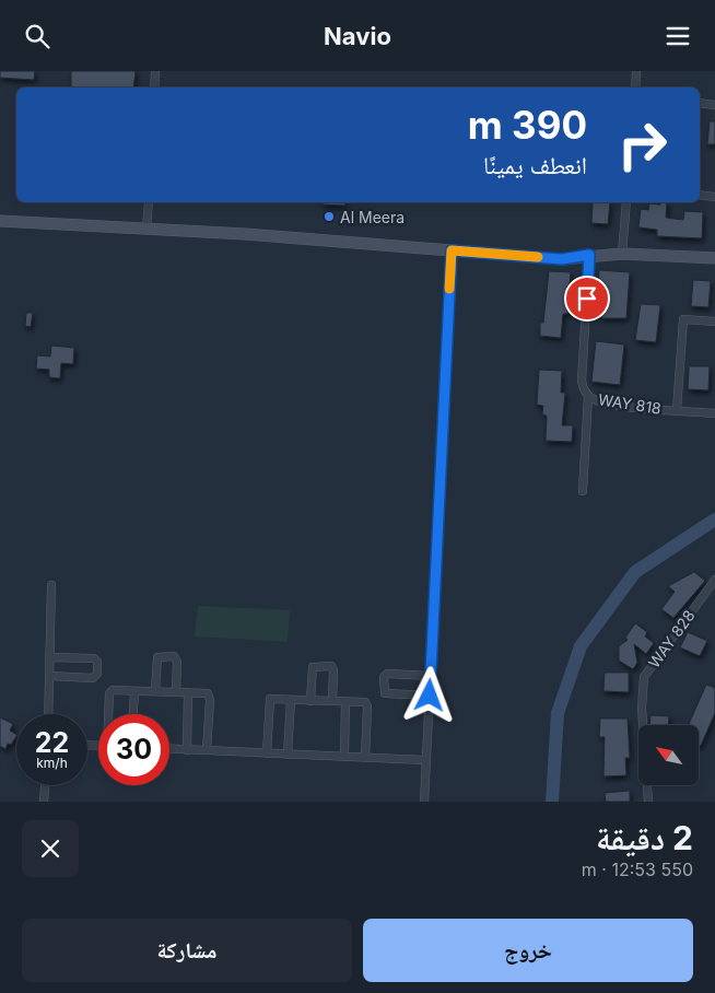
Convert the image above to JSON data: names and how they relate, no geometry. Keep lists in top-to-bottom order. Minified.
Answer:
{"streets":{"street":["WAY 818","WAY 828"]},"places":["Al Meera"],"north":"top left","page":{"header":"Navio","turn":["390 m","انعطف يمينًا"],"speed":"22 km/h","limit":"30","heading":["2 دقيقة","550 m · 12:53"],"buttons":["خروج","مشاركة"]}}
